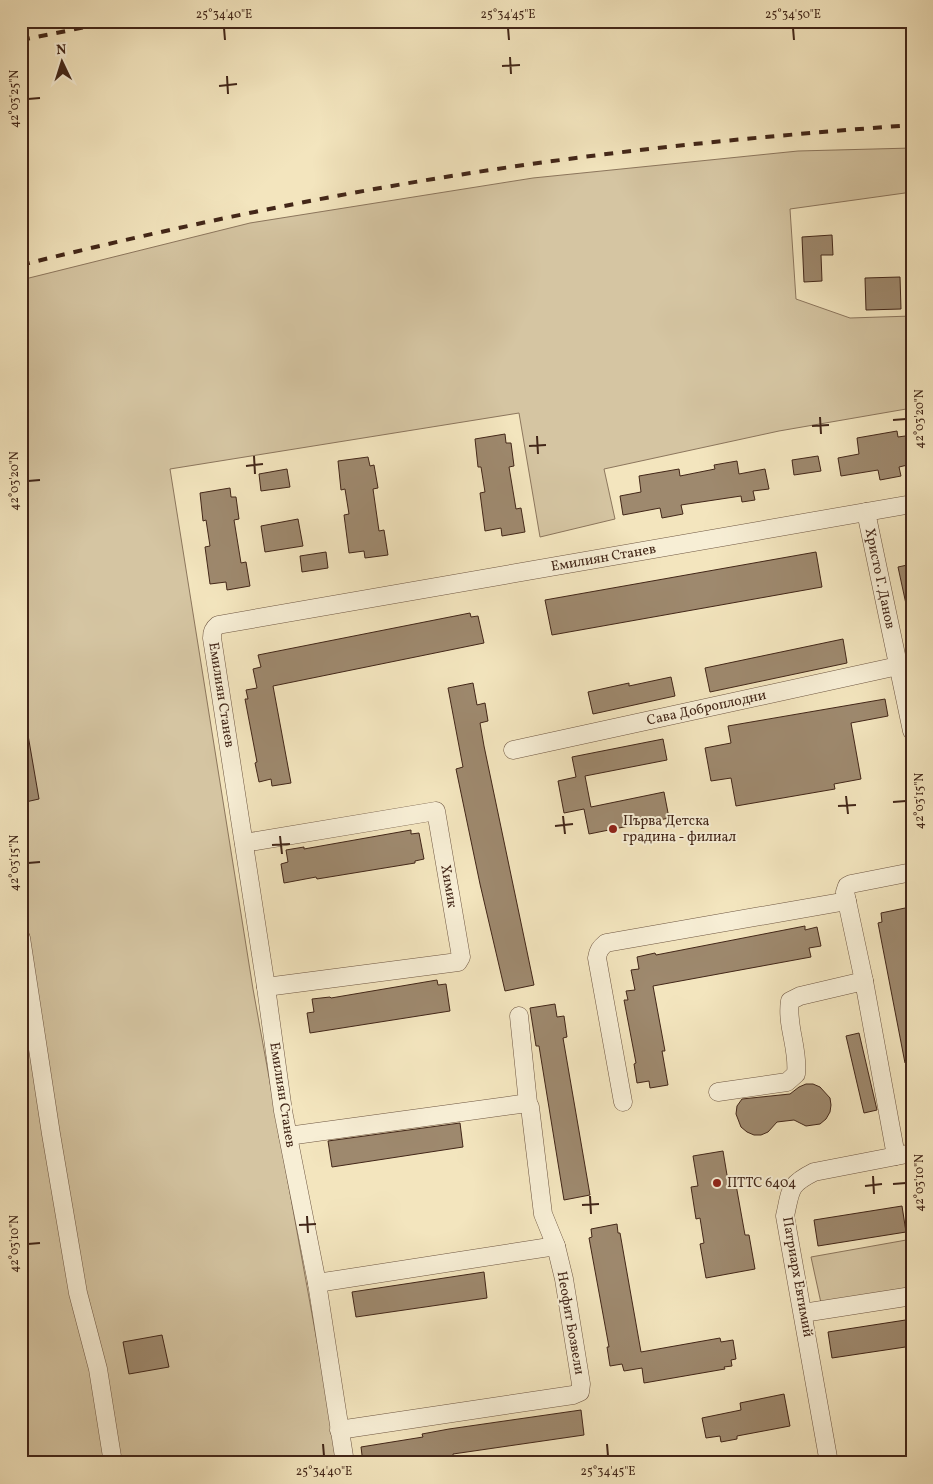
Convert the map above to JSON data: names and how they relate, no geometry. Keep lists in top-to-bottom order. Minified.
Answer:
{"streets":{"street":["Емилиян Станев","Христо Г. Данов","Сава Доброплодни","Химик","Патриарх Евтимий","Неофит Бозвели"]},"crossings":[["Емилиян Станев","Христо Г. Данов"],["Емилиян Станев","Химик"],["Емилиян Станев","Неофит Бозвели"],["Христо Г. Данов","Сава Доброплодни"]],"places":["Първа Детска градина - филиал","ПТТС 6404"],"north":"top","coordinates":["25°34'40\"E","25°34'45\"E","25°34'50\"E","42°03'25\"N","42°03'20\"N","42°03'15\"N","42°03'10\"N"]}
